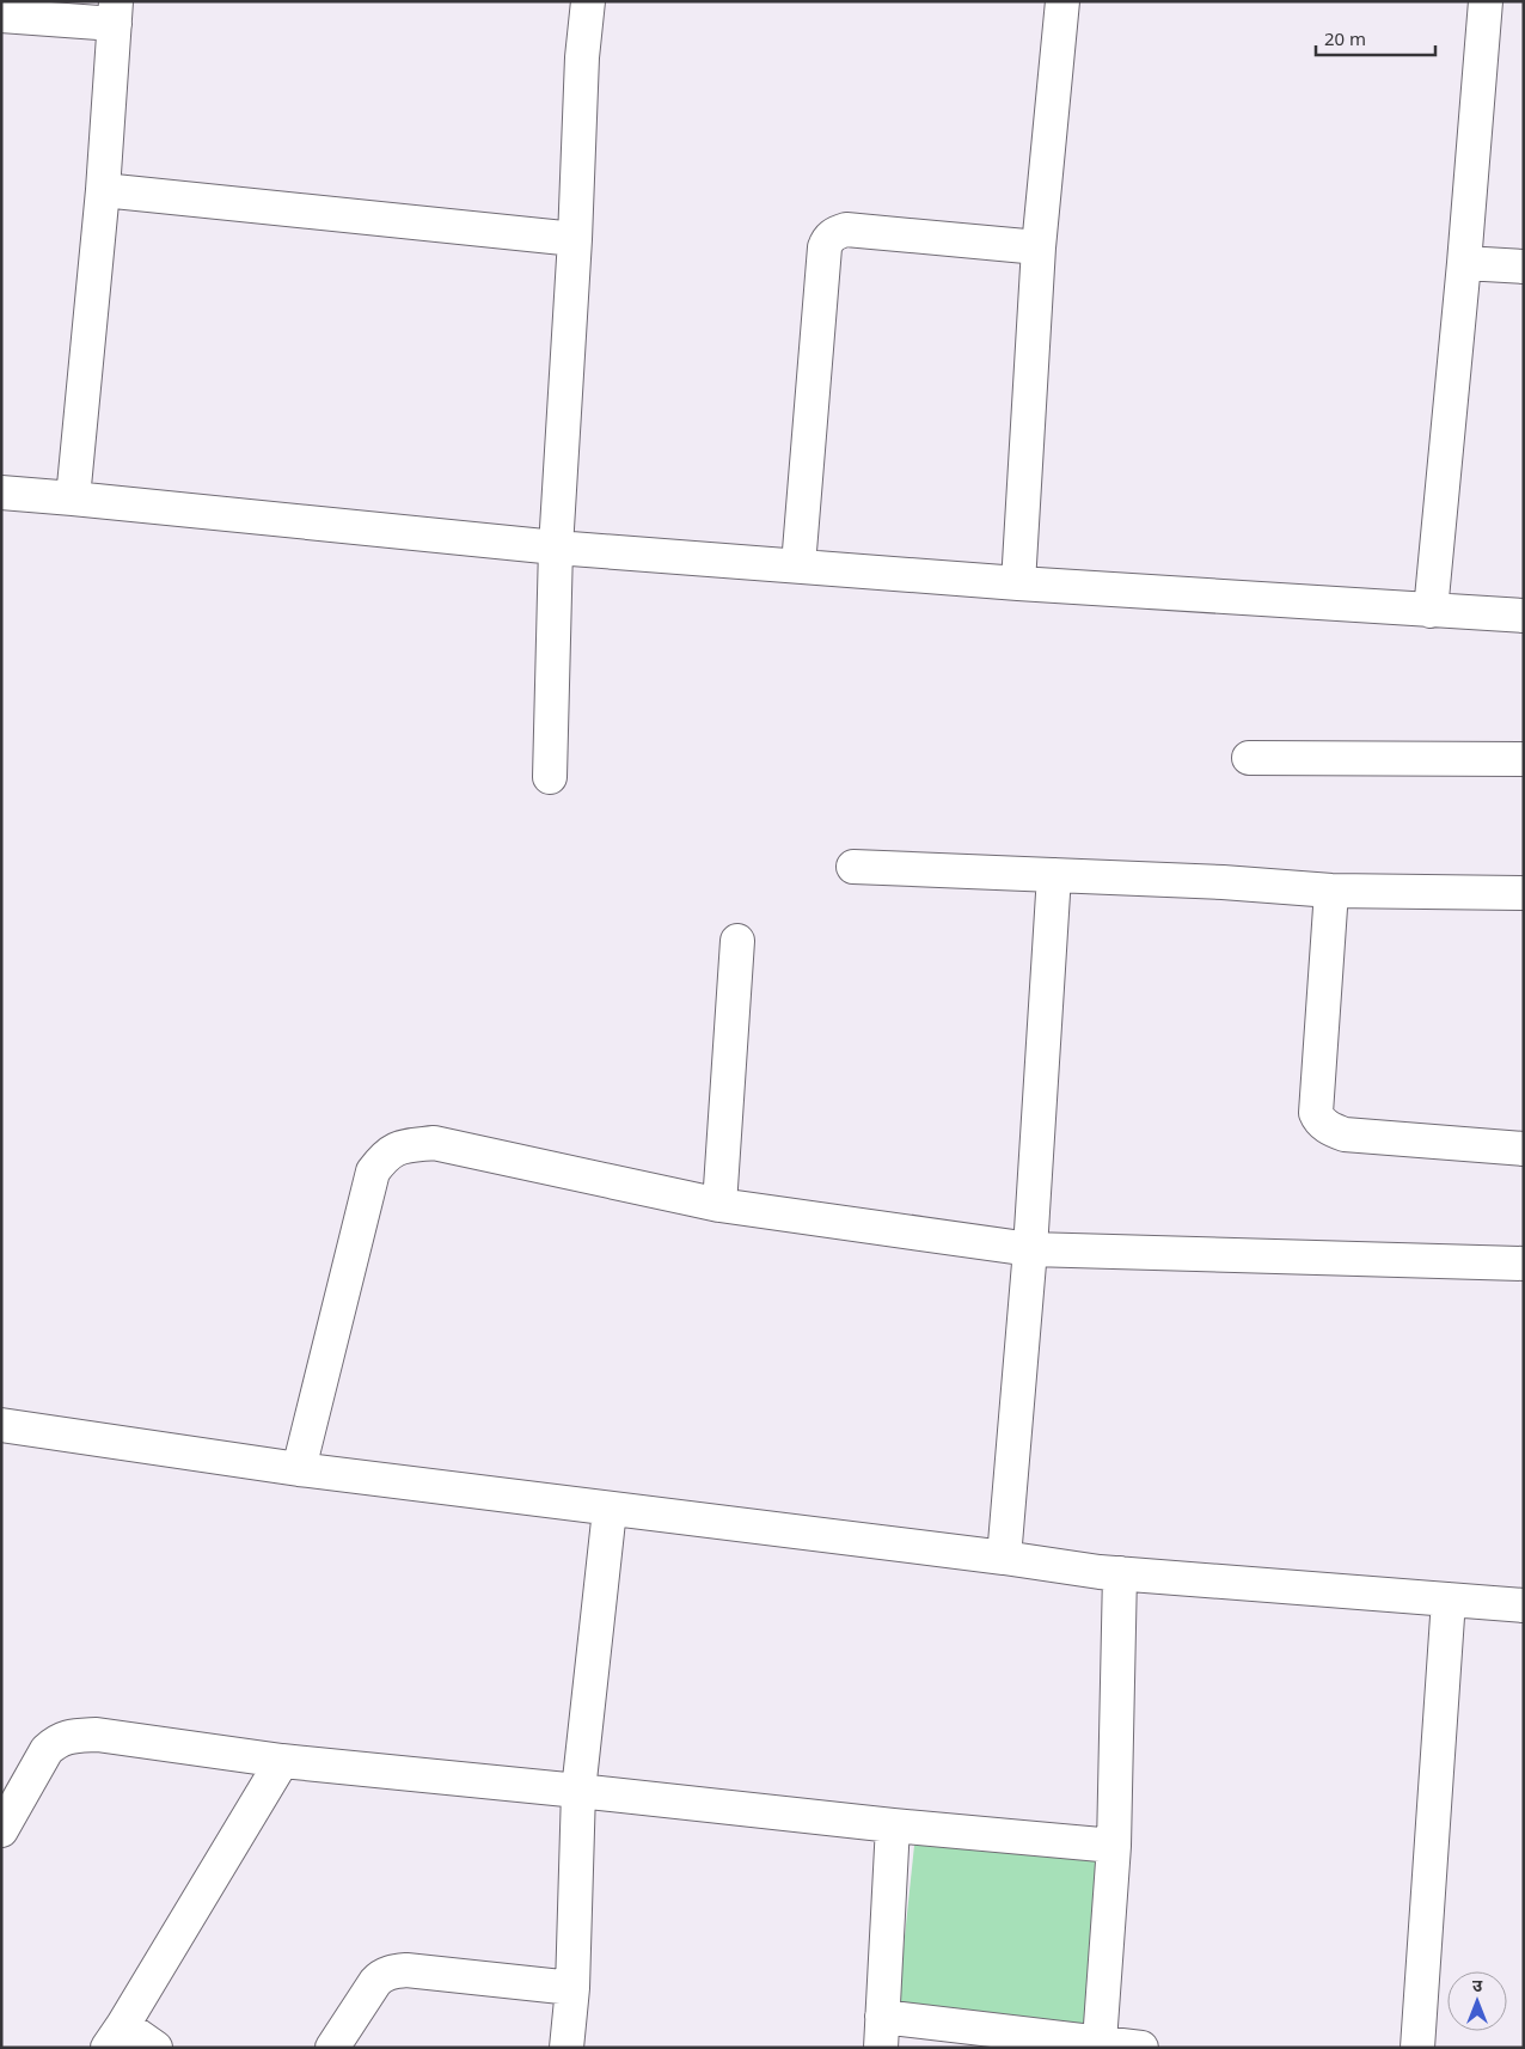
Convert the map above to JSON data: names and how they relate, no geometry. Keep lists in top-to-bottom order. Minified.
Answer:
{"scale_bar":"20 m","north":"top"}
